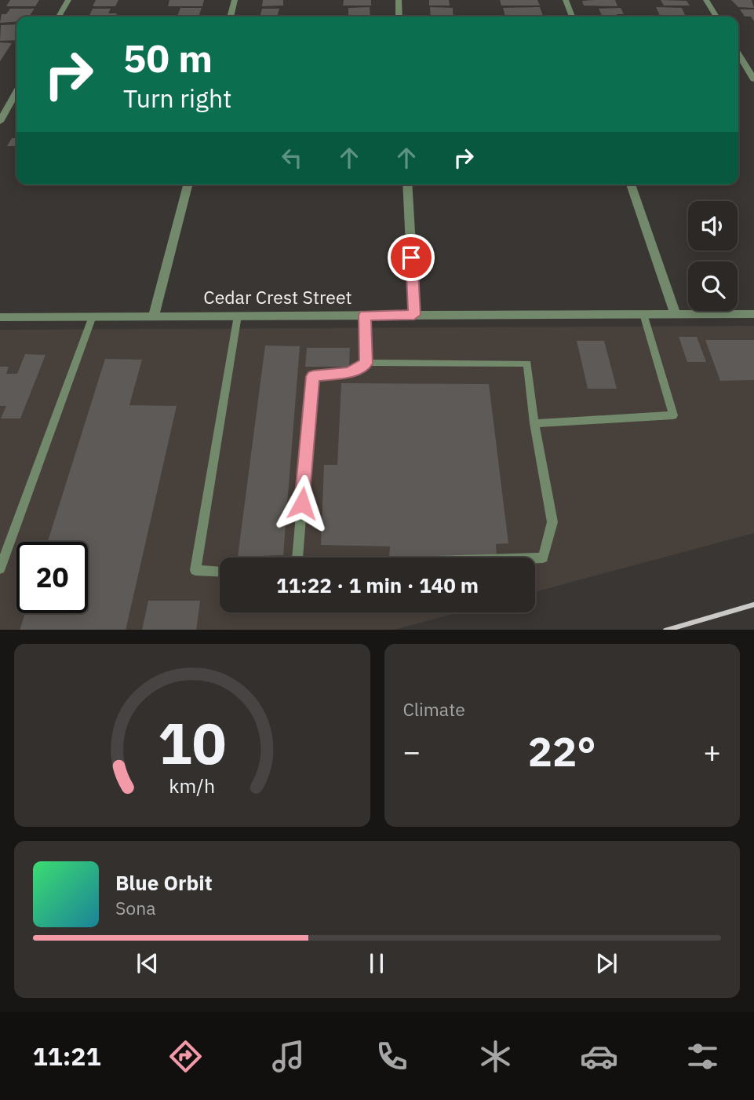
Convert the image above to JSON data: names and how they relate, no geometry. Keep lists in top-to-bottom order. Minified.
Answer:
{"streets":{"street":["Cedar Crest Street"]},"page":{"turn":["50 m","Turn right"],"limit":"20","trip":"11:22 · 1 min · 140 m","tile":"Climate","heat":["−","22°","+"],"song":["Blue Orbit","Sona"],"tabs":"11:21","gauge":["10","km/h"]}}
